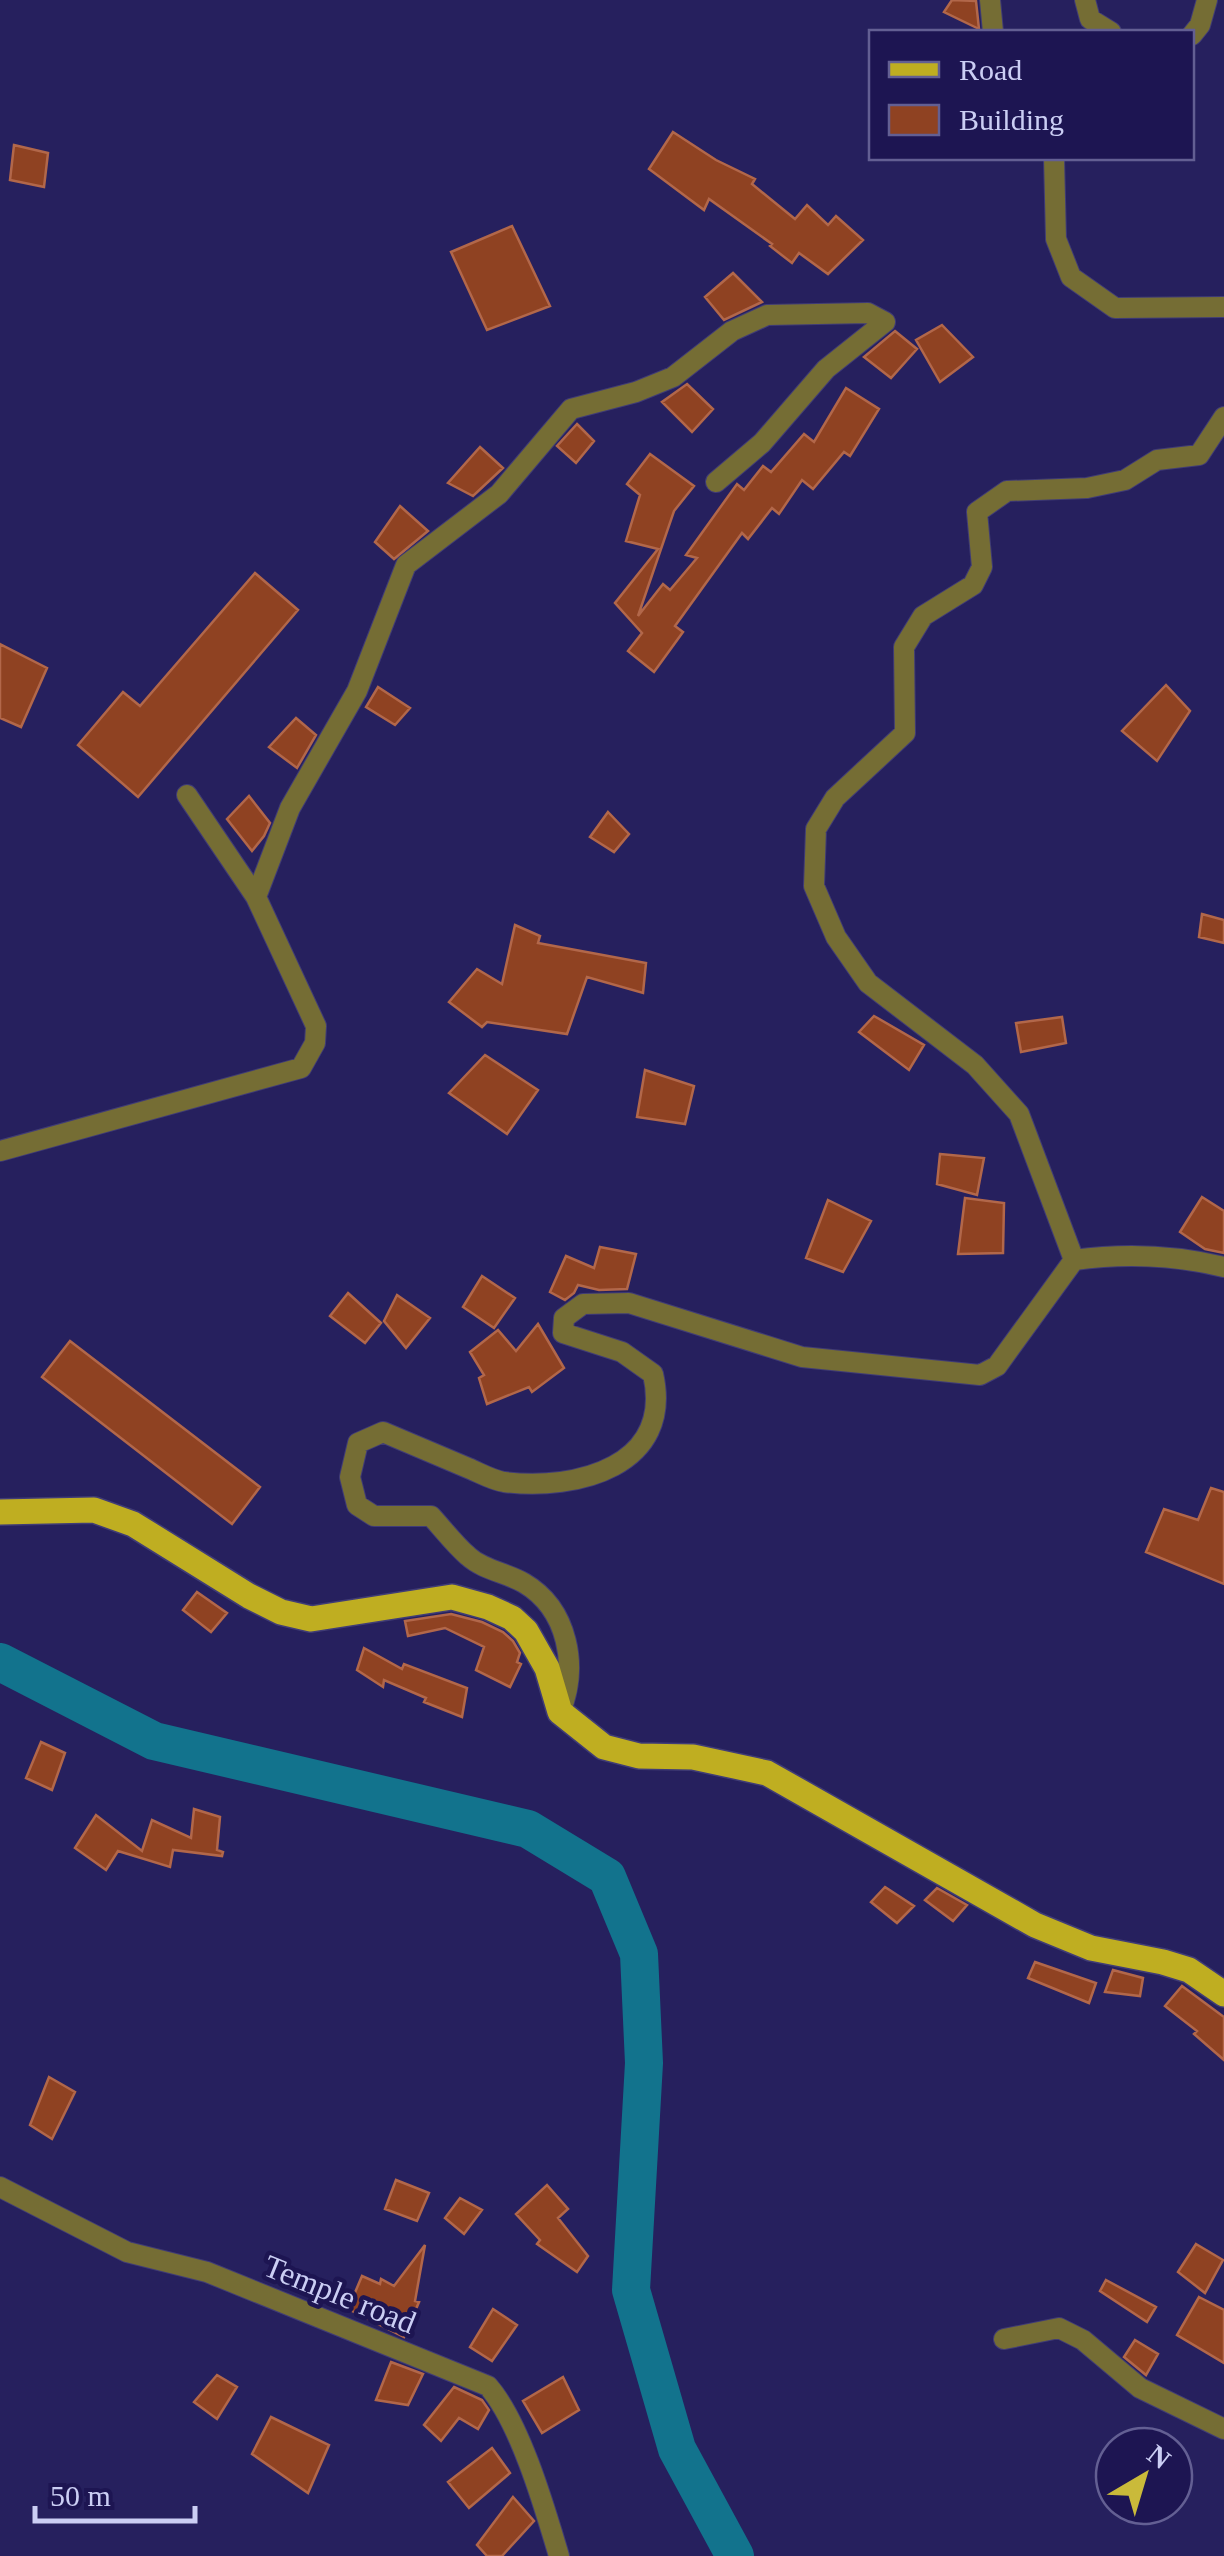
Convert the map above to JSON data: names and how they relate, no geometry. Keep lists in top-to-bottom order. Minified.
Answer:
{"streets":{"street":["Temple road"]},"legend":["Road","Building"],"scale_bar":"50 m","north":"top right"}
